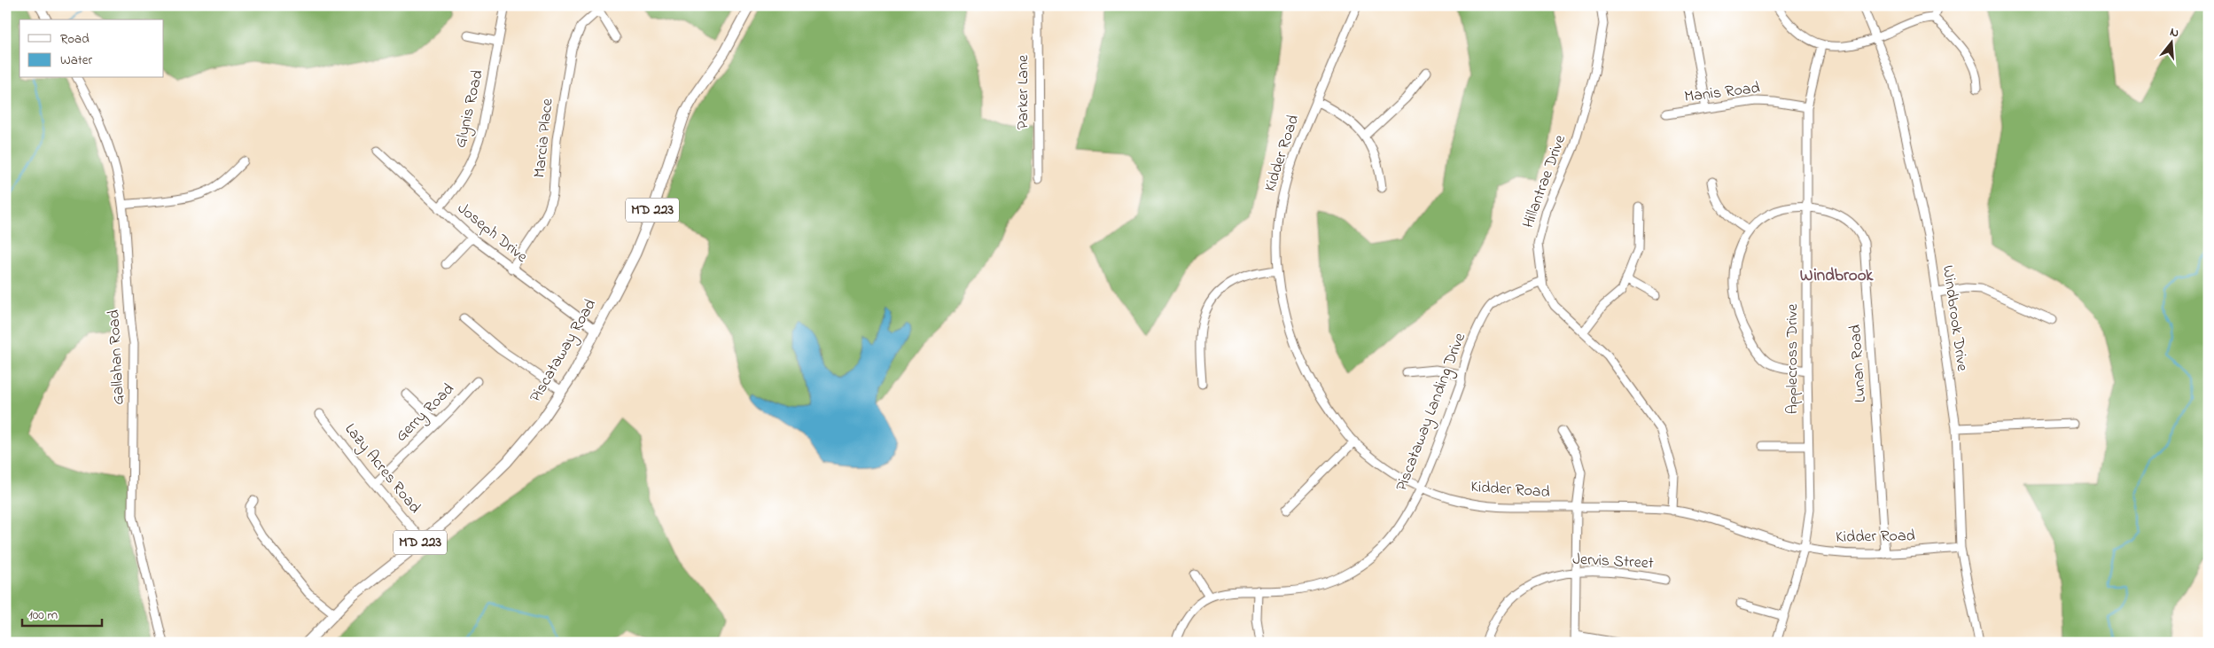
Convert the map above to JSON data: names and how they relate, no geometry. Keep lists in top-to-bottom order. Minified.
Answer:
{"streets":{"main road":["MD 223","Piscataway Road"],"street":["Parker Lane","Manis Road","Glynis Road","Marcia Place","Kidder Road","Hillantrae Drive","Joseph Drive","Windbrook Drive","Gallahan Road","Applecross Drive","Lunan Road","Piscataway Landing Drive","Gerry Road","Lazy Acres Road","Jervis Street"]},"crossings":[["Manis Road","Applecross Drive"],["Glynis Road","Joseph Drive"],["Marcia Place","Joseph Drive"],["Kidder Road","Hillantrae Drive"],["Kidder Road","Windbrook Drive"],["Kidder Road","Applecross Drive"],["Kidder Road","Lunan Road"],["Kidder Road","Piscataway Landing Drive"],["Hillantrae Drive","Piscataway Landing Drive"],["Joseph Drive","Piscataway Road"],["Piscataway Road","Lazy Acres Road"],["Applecross Drive","Lunan Road"],["Gerry Road","Lazy Acres Road"]],"districts":["Windbrook"],"legend":["Road","Water"],"scale_bar":"100 m","north":"top"}
